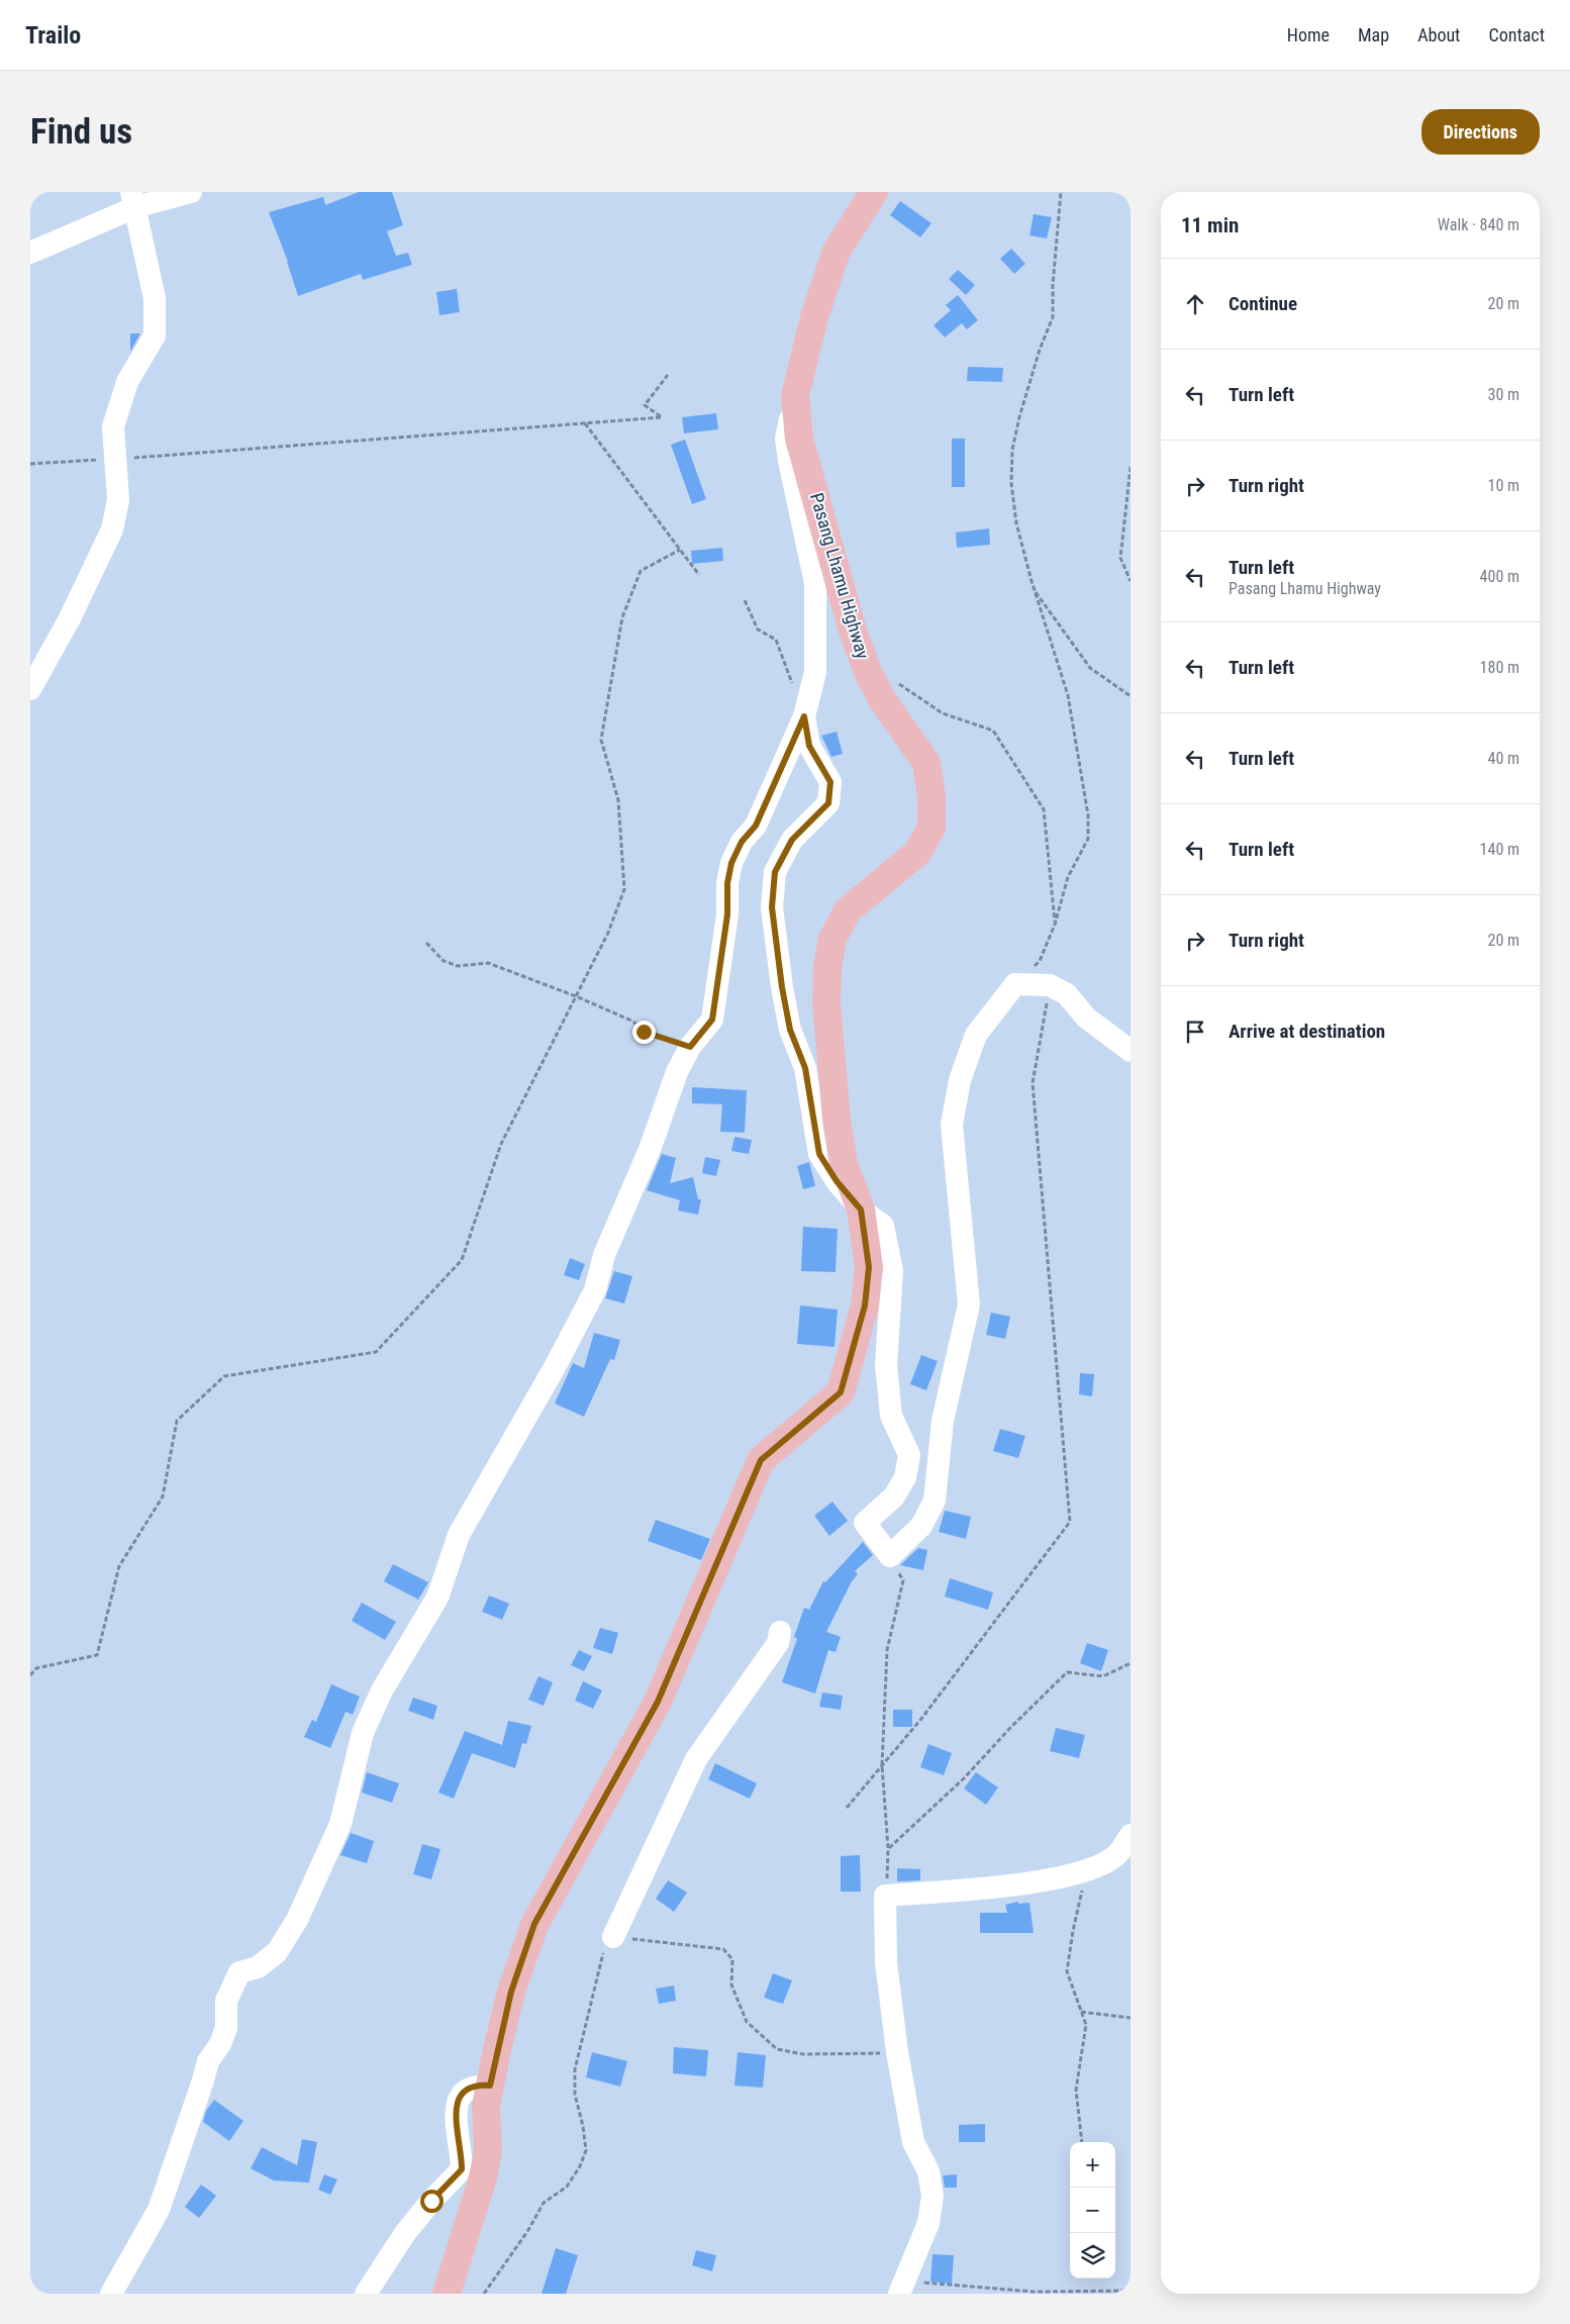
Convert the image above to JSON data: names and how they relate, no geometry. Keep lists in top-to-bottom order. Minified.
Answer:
{"streets":{"main road":["Pasang Lhamu Highway"]},"page":{"header":"Trailo","nav":["Home","Map","About","Contact"],"buttons":"Directions","title":"Find us","heading":["11 min","Walk · 840 m"],"list":[["Continue","20 m"],["Turn left","30 m"],["Turn right","10 m"],["Turn left","Pasang Lhamu Highway","400 m"],["Turn left","180 m"],["Turn left","40 m"],["Turn left","140 m"],["Turn right","20 m"],"Arrive at destination"],"map_buttons":["+","−"]}}
